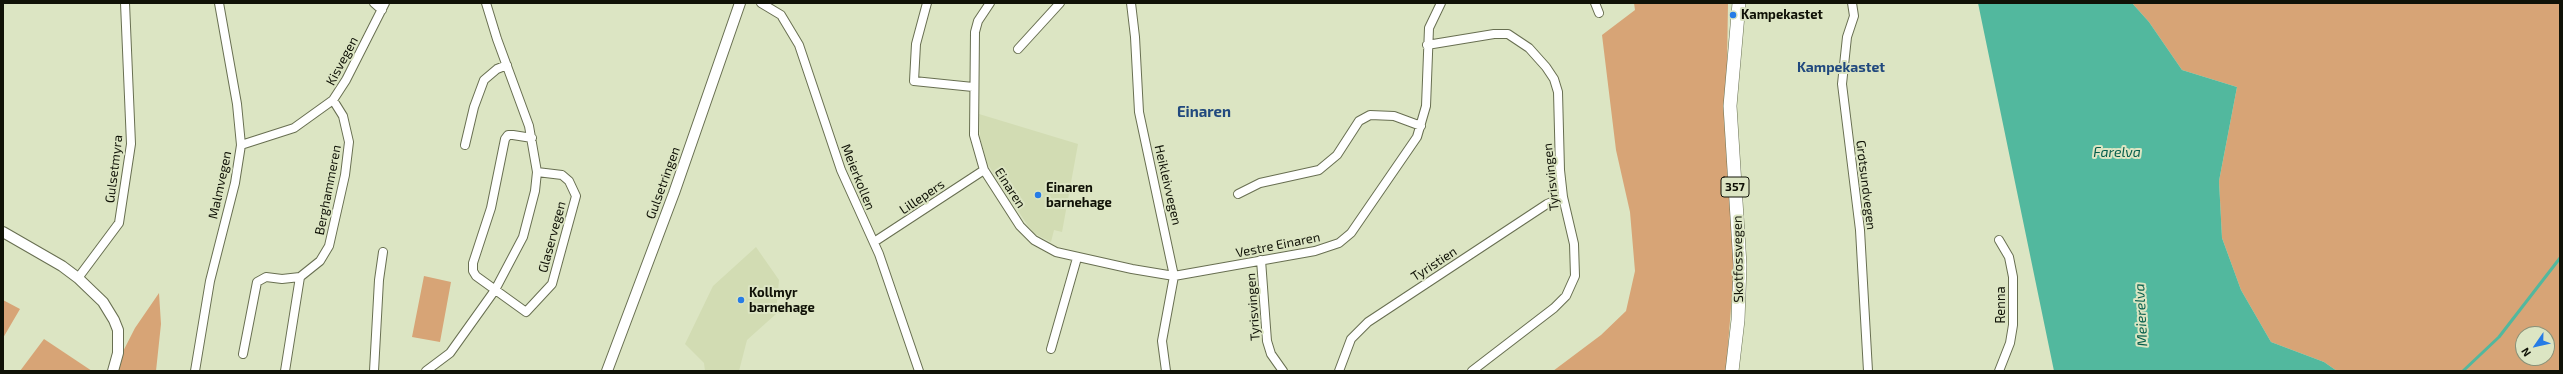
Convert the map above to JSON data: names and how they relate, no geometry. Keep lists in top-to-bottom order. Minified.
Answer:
{"streets":{"main road":["357","Skotfossvegen"],"street":["Kisvegen","Gulsetmyra","Meierkollen","Tyrisvingen","Gulsetringen","Malmvegen","Heikleivvegen","Grøtsundvegen","Einaren","Berghammeren","Lillepers","Glaservegen","Vestre Einaren","Tyristien","Renna"]},"crossings":[["Kisvegen","Malmvegen"],["Kisvegen","Berghammeren"],["Meierkollen","Lillepers"],["Tyrisvingen","Vestre Einaren"],["Tyrisvingen","Tyristien"],["Heikleivvegen","Einaren"],["Heikleivvegen","Vestre Einaren"],["Einaren","Lillepers"],["Einaren","Vestre Einaren"]],"districts":["Kampekastet","Einaren"],"water":["Farelva","Meierelva"],"places":["Kampekastet","Einaren barnehage","Kollmyr barnehage"],"north":"bottom left"}
